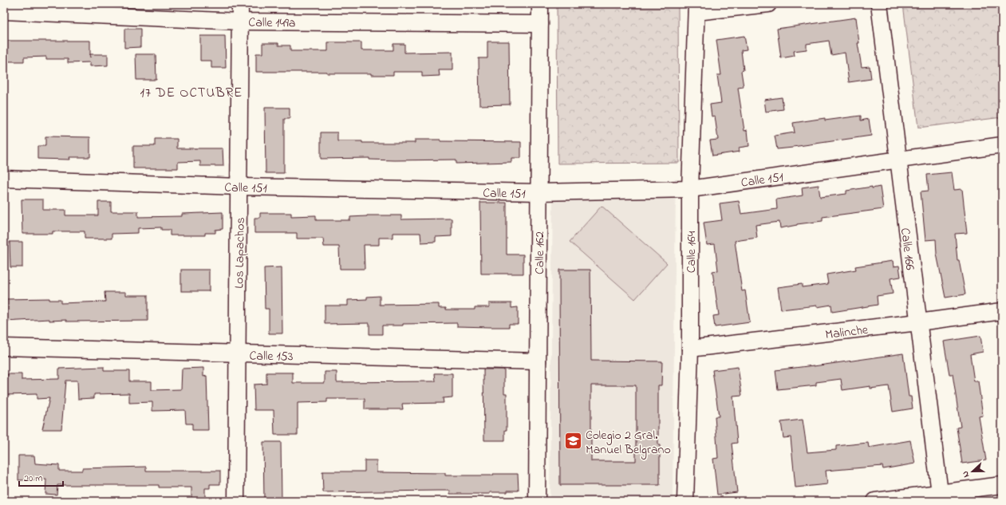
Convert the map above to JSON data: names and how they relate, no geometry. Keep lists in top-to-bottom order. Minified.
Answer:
{"streets":{"street":["Calle 149a","Calle 151","Calle 166","Calle 164","Los Lapachos","Calle 162","Malinche","Calle 153"]},"crossings":[["Calle 149a","Los Lapachos"],["Calle 149a","Calle 162"],["Calle 151","Calle 166"],["Calle 151","Calle 164"],["Calle 151","Los Lapachos"],["Calle 151","Calle 162"],["Calle 166","Malinche"],["Calle 164","Malinche"],["Los Lapachos","Calle 153"],["Calle 162","Calle 153"]],"districts":["17 DE OCTUBRE"],"places":{"school or university":["Colegio 2 Gral. Manuel Belgrano"]},"scale_bar":"20 m","north":"left"}
